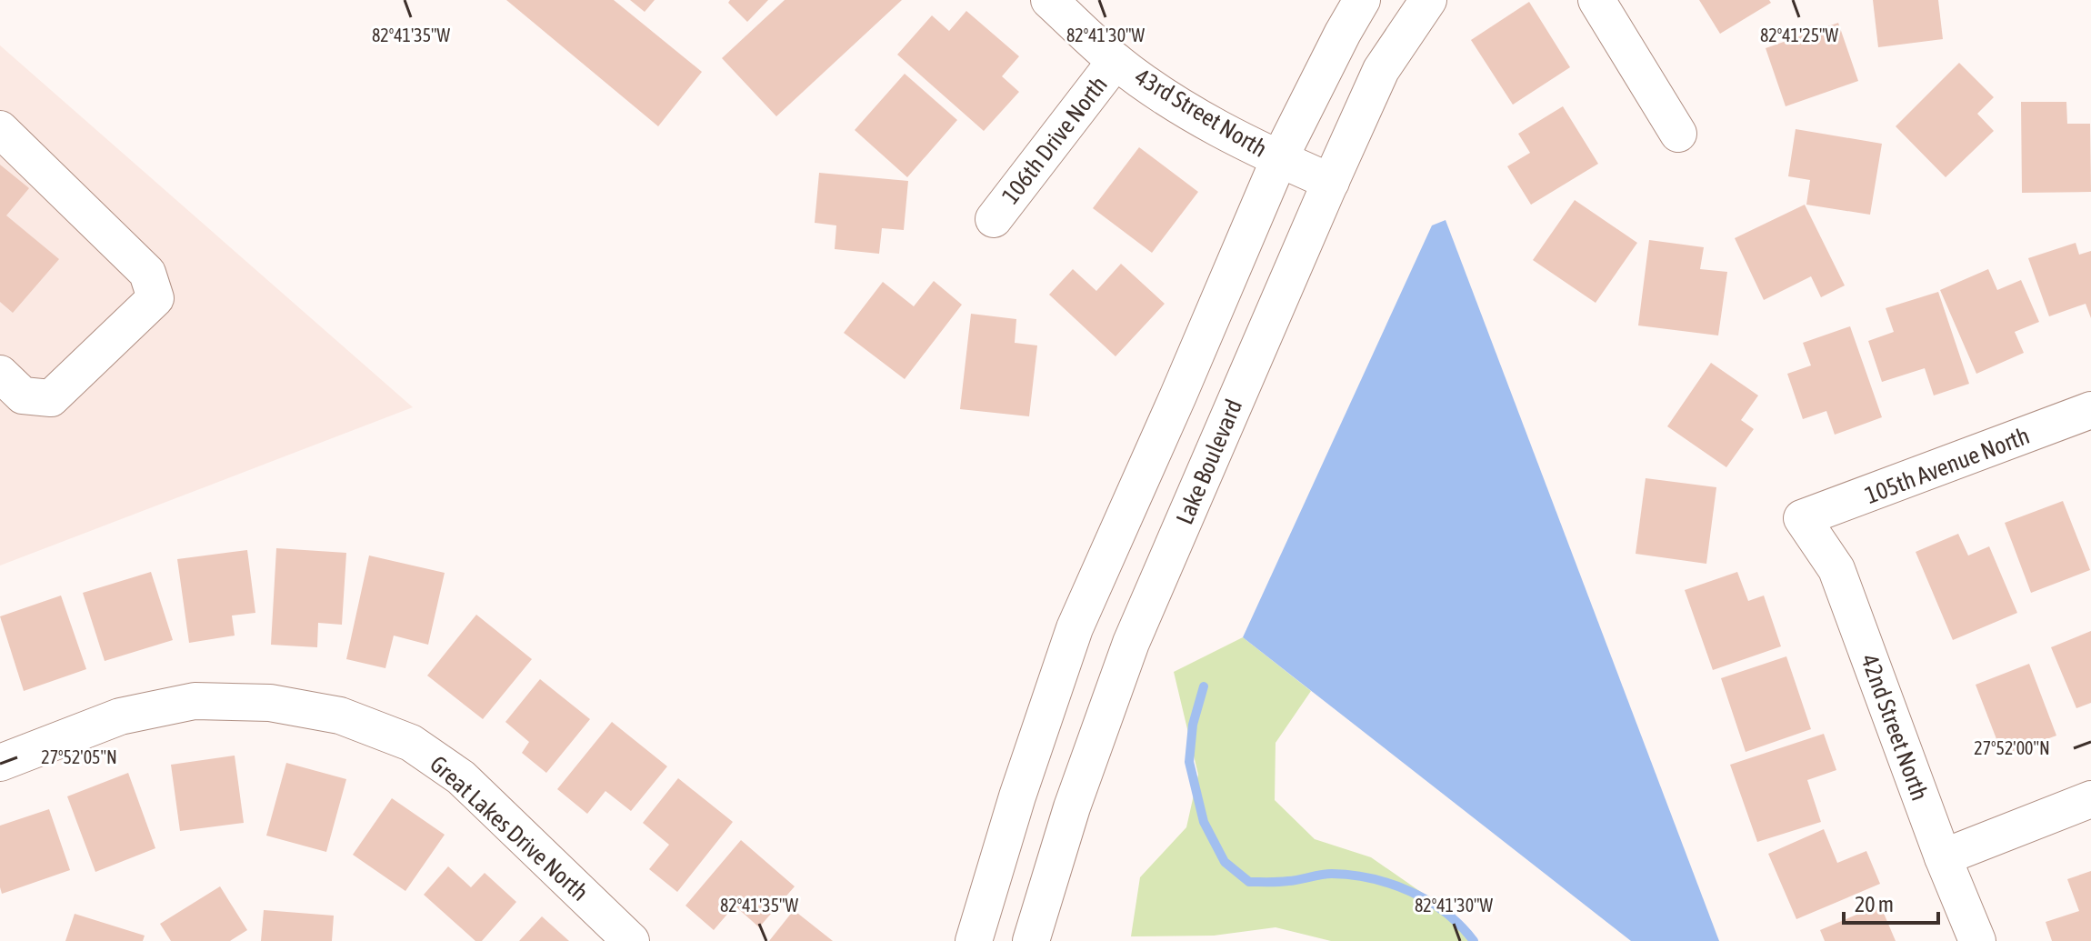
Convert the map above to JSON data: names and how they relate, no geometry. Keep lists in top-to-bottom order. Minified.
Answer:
{"streets":{"street":["43rd Street North","106th Drive North","Lake Boulevard","105th Avenue North","42nd Street North","Great Lakes Drive North"]},"crossings":[["43rd Street North","106th Drive North"],["43rd Street North","Lake Boulevard"],["105th Avenue North","42nd Street North"]],"scale_bar":"20 m","coordinates":["82°41'35\"W","82°41'30\"W","82°41'25\"W","27°52'00\"N","27°52'05\"N"]}
